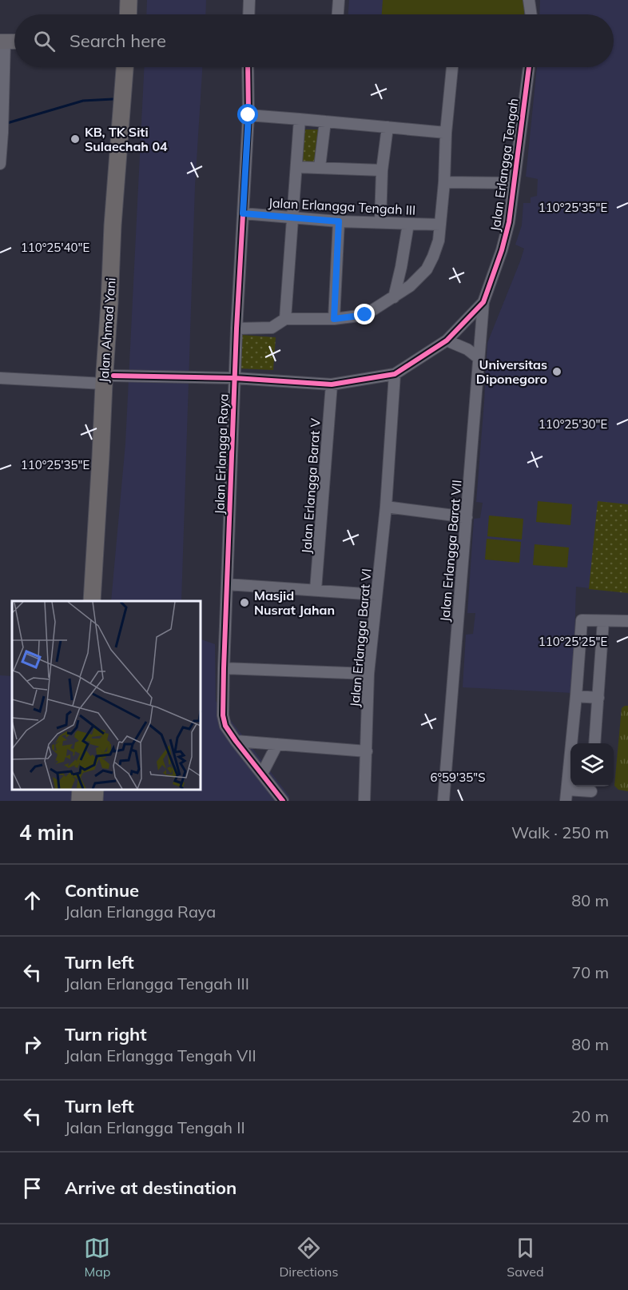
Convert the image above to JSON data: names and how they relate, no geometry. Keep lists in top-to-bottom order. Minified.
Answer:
{"streets":{"main road":["Jalan Ahmad Yani"],"street":["Jalan Erlangga Tengah","Jalan Erlangga Tengah III","Jalan Erlangga Raya","Jalan Erlangga Barat V","Jalan Erlangga Barat VII","Jalan Erlangga Barat VI"]},"crossings":[["Jalan Erlangga Tengah","Jalan Ahmad Yani"],["Jalan Erlangga Tengah","Jalan Erlangga Raya"],["Jalan Erlangga Tengah","Jalan Erlangga Barat V"],["Jalan Erlangga Tengah","Jalan Erlangga Barat VII"],["Jalan Erlangga Tengah","Jalan Erlangga Barat VI"],["Jalan Erlangga Tengah III","Jalan Erlangga Raya"]],"places":["KB, TK Siti Sulaechah 04","Universitas Diponegoro","Masjid Nusrat Jahan"],"page":{"search":"Search here","heading":["4 min","Walk · 250 m"],"list":[["Continue","Jalan Erlangga Raya","80 m"],["Turn left","Jalan Erlangga Tengah III","70 m"],["Turn right","Jalan Erlangga Tengah VII","80 m"],["Turn left","Jalan Erlangga Tengah II","20 m"],"Arrive at destination"],"nav":["Map","Directions","Saved"]},"coordinates":["110°25'35\"E","110°25'40\"E","110°25'30\"E","110°25'25\"E","6°59'35\"S"]}
